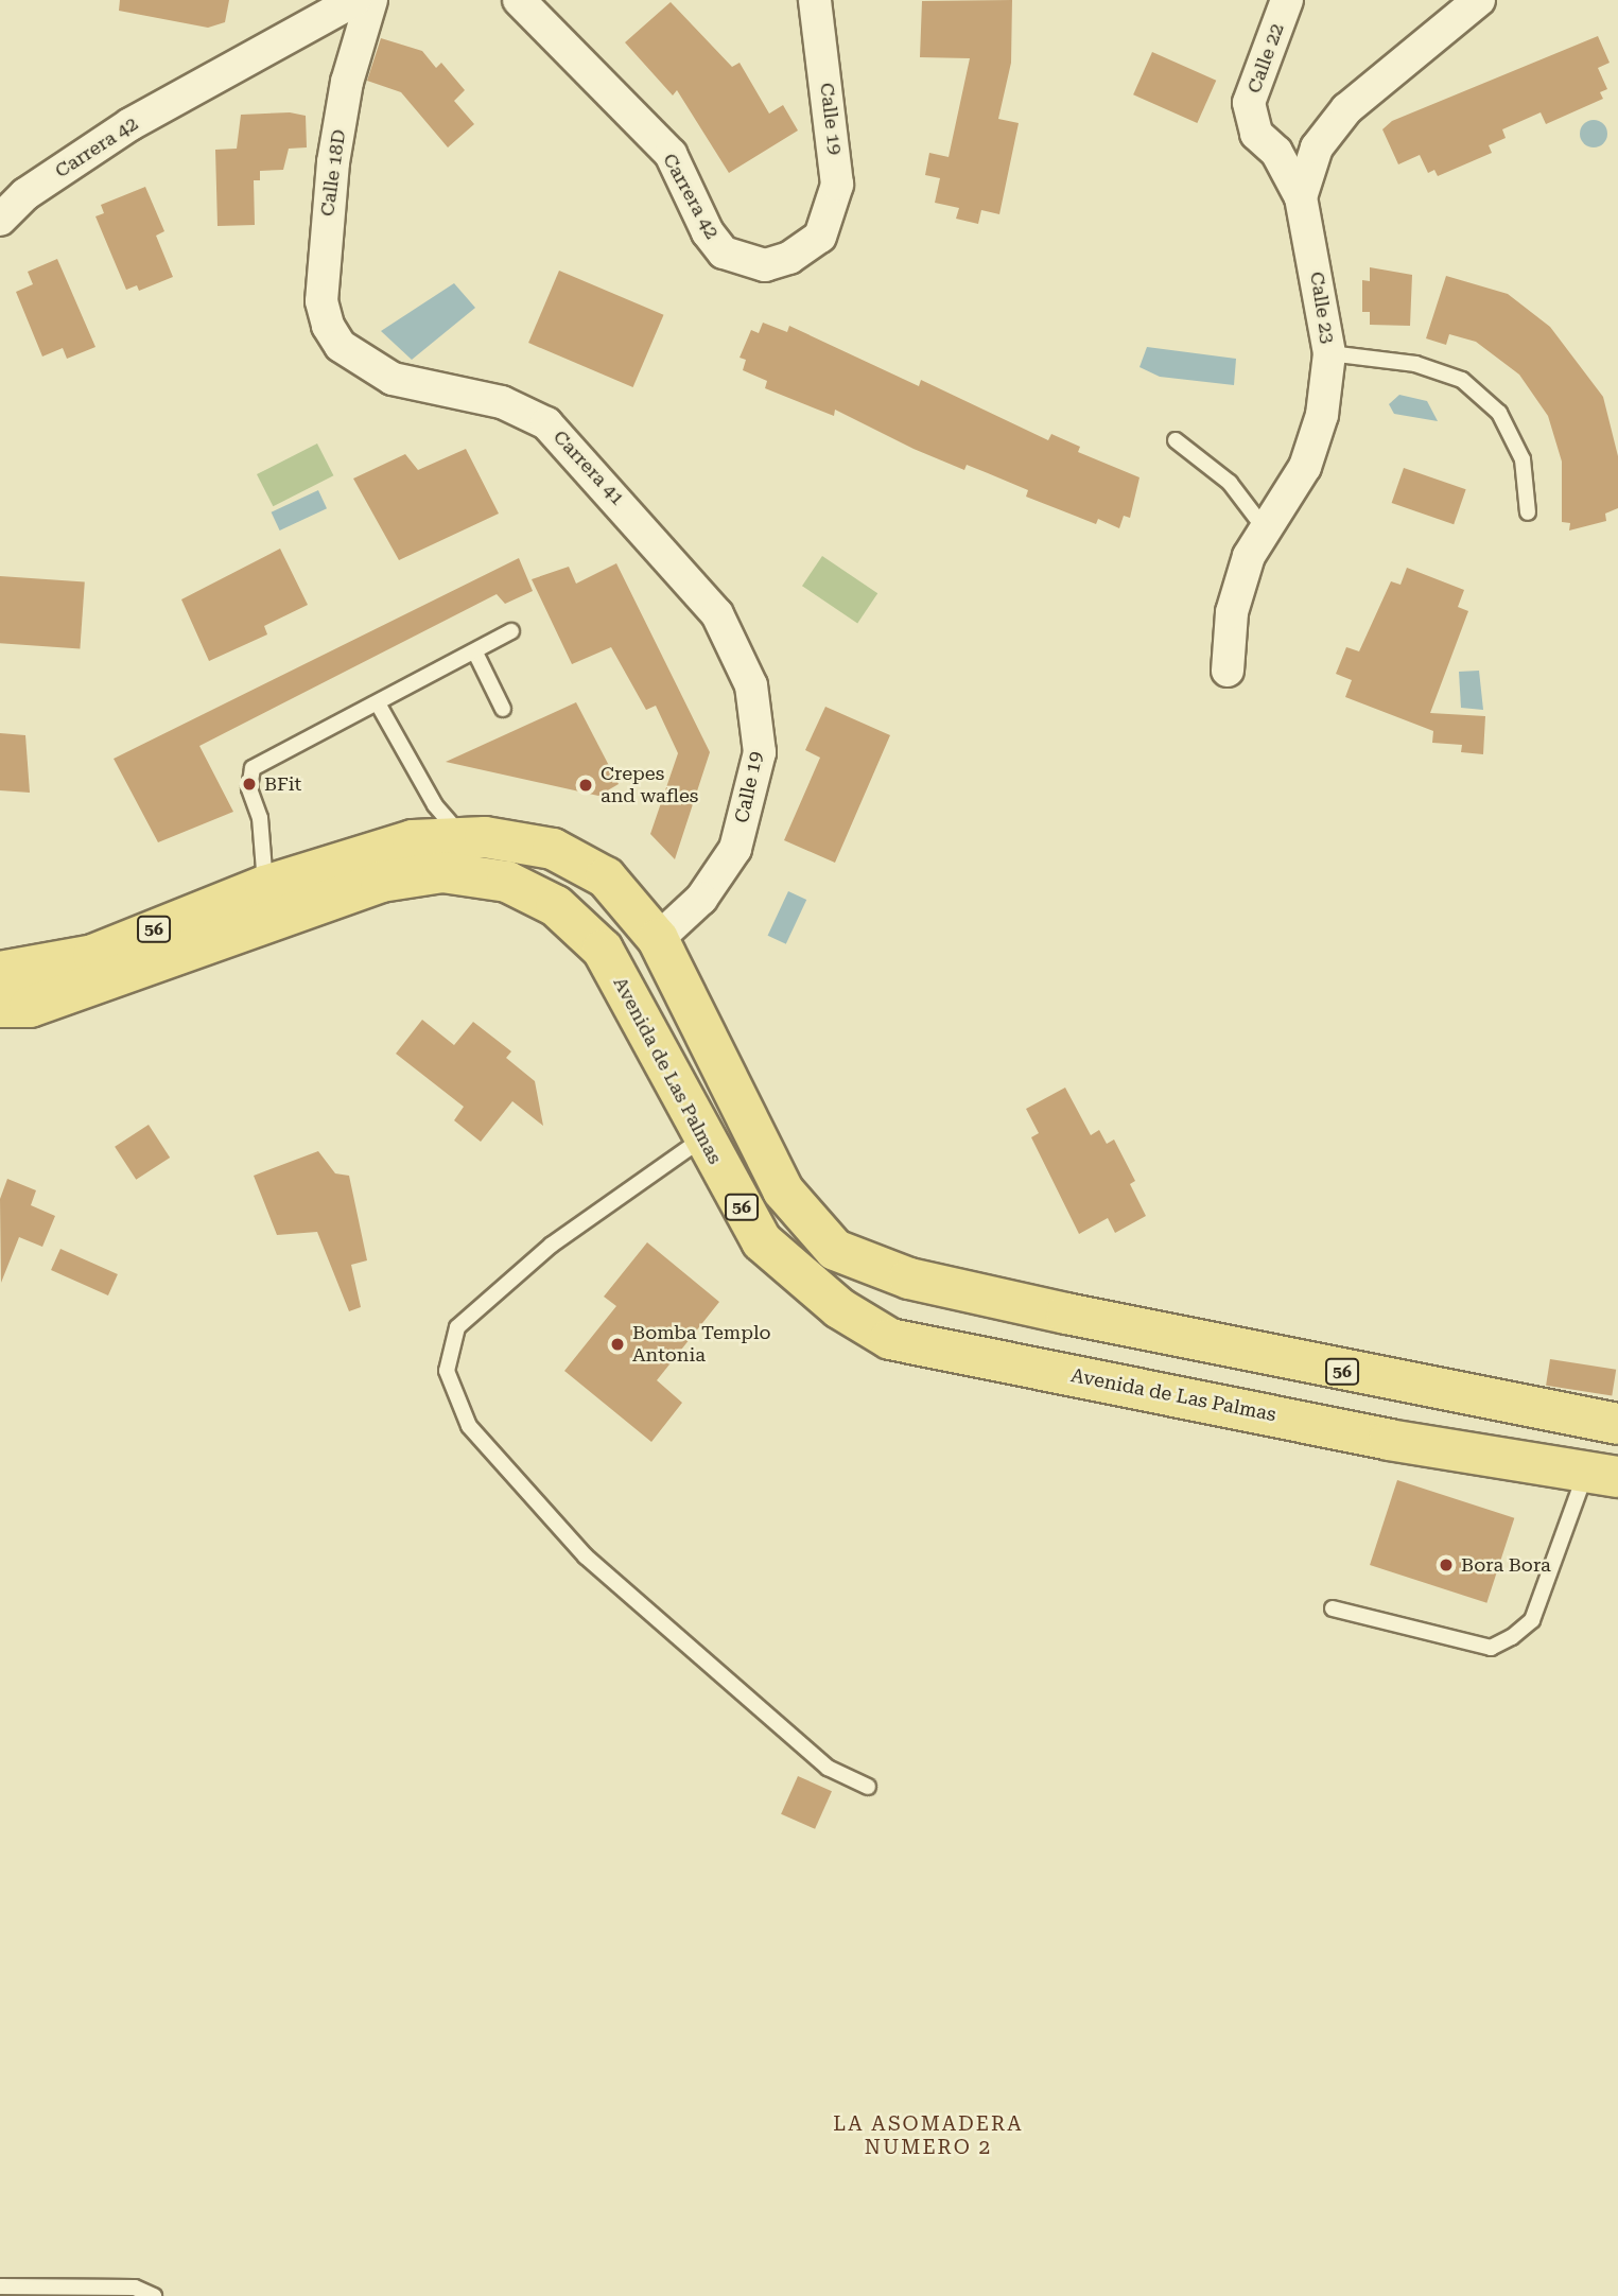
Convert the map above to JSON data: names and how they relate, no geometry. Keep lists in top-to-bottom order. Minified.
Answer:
{"streets":{"main road":["56","Avenida de Las Palmas"],"street":["Calle 22","Calle 19","Carrera 42","Calle 18D","Calle 23","Carrera 41"]},"crossings":[["Calle 22","Calle 23"],["Calle 19","Carrera 42"],["Calle 19","Carrera 41"],["Calle 19","56"],["Calle 18D","Carrera 41"]],"districts":["LA ASOMADERA NUMERO 2"],"places":["BFit","Crepes and wafles","Bomba Templo Antonia","Bora Bora"]}
